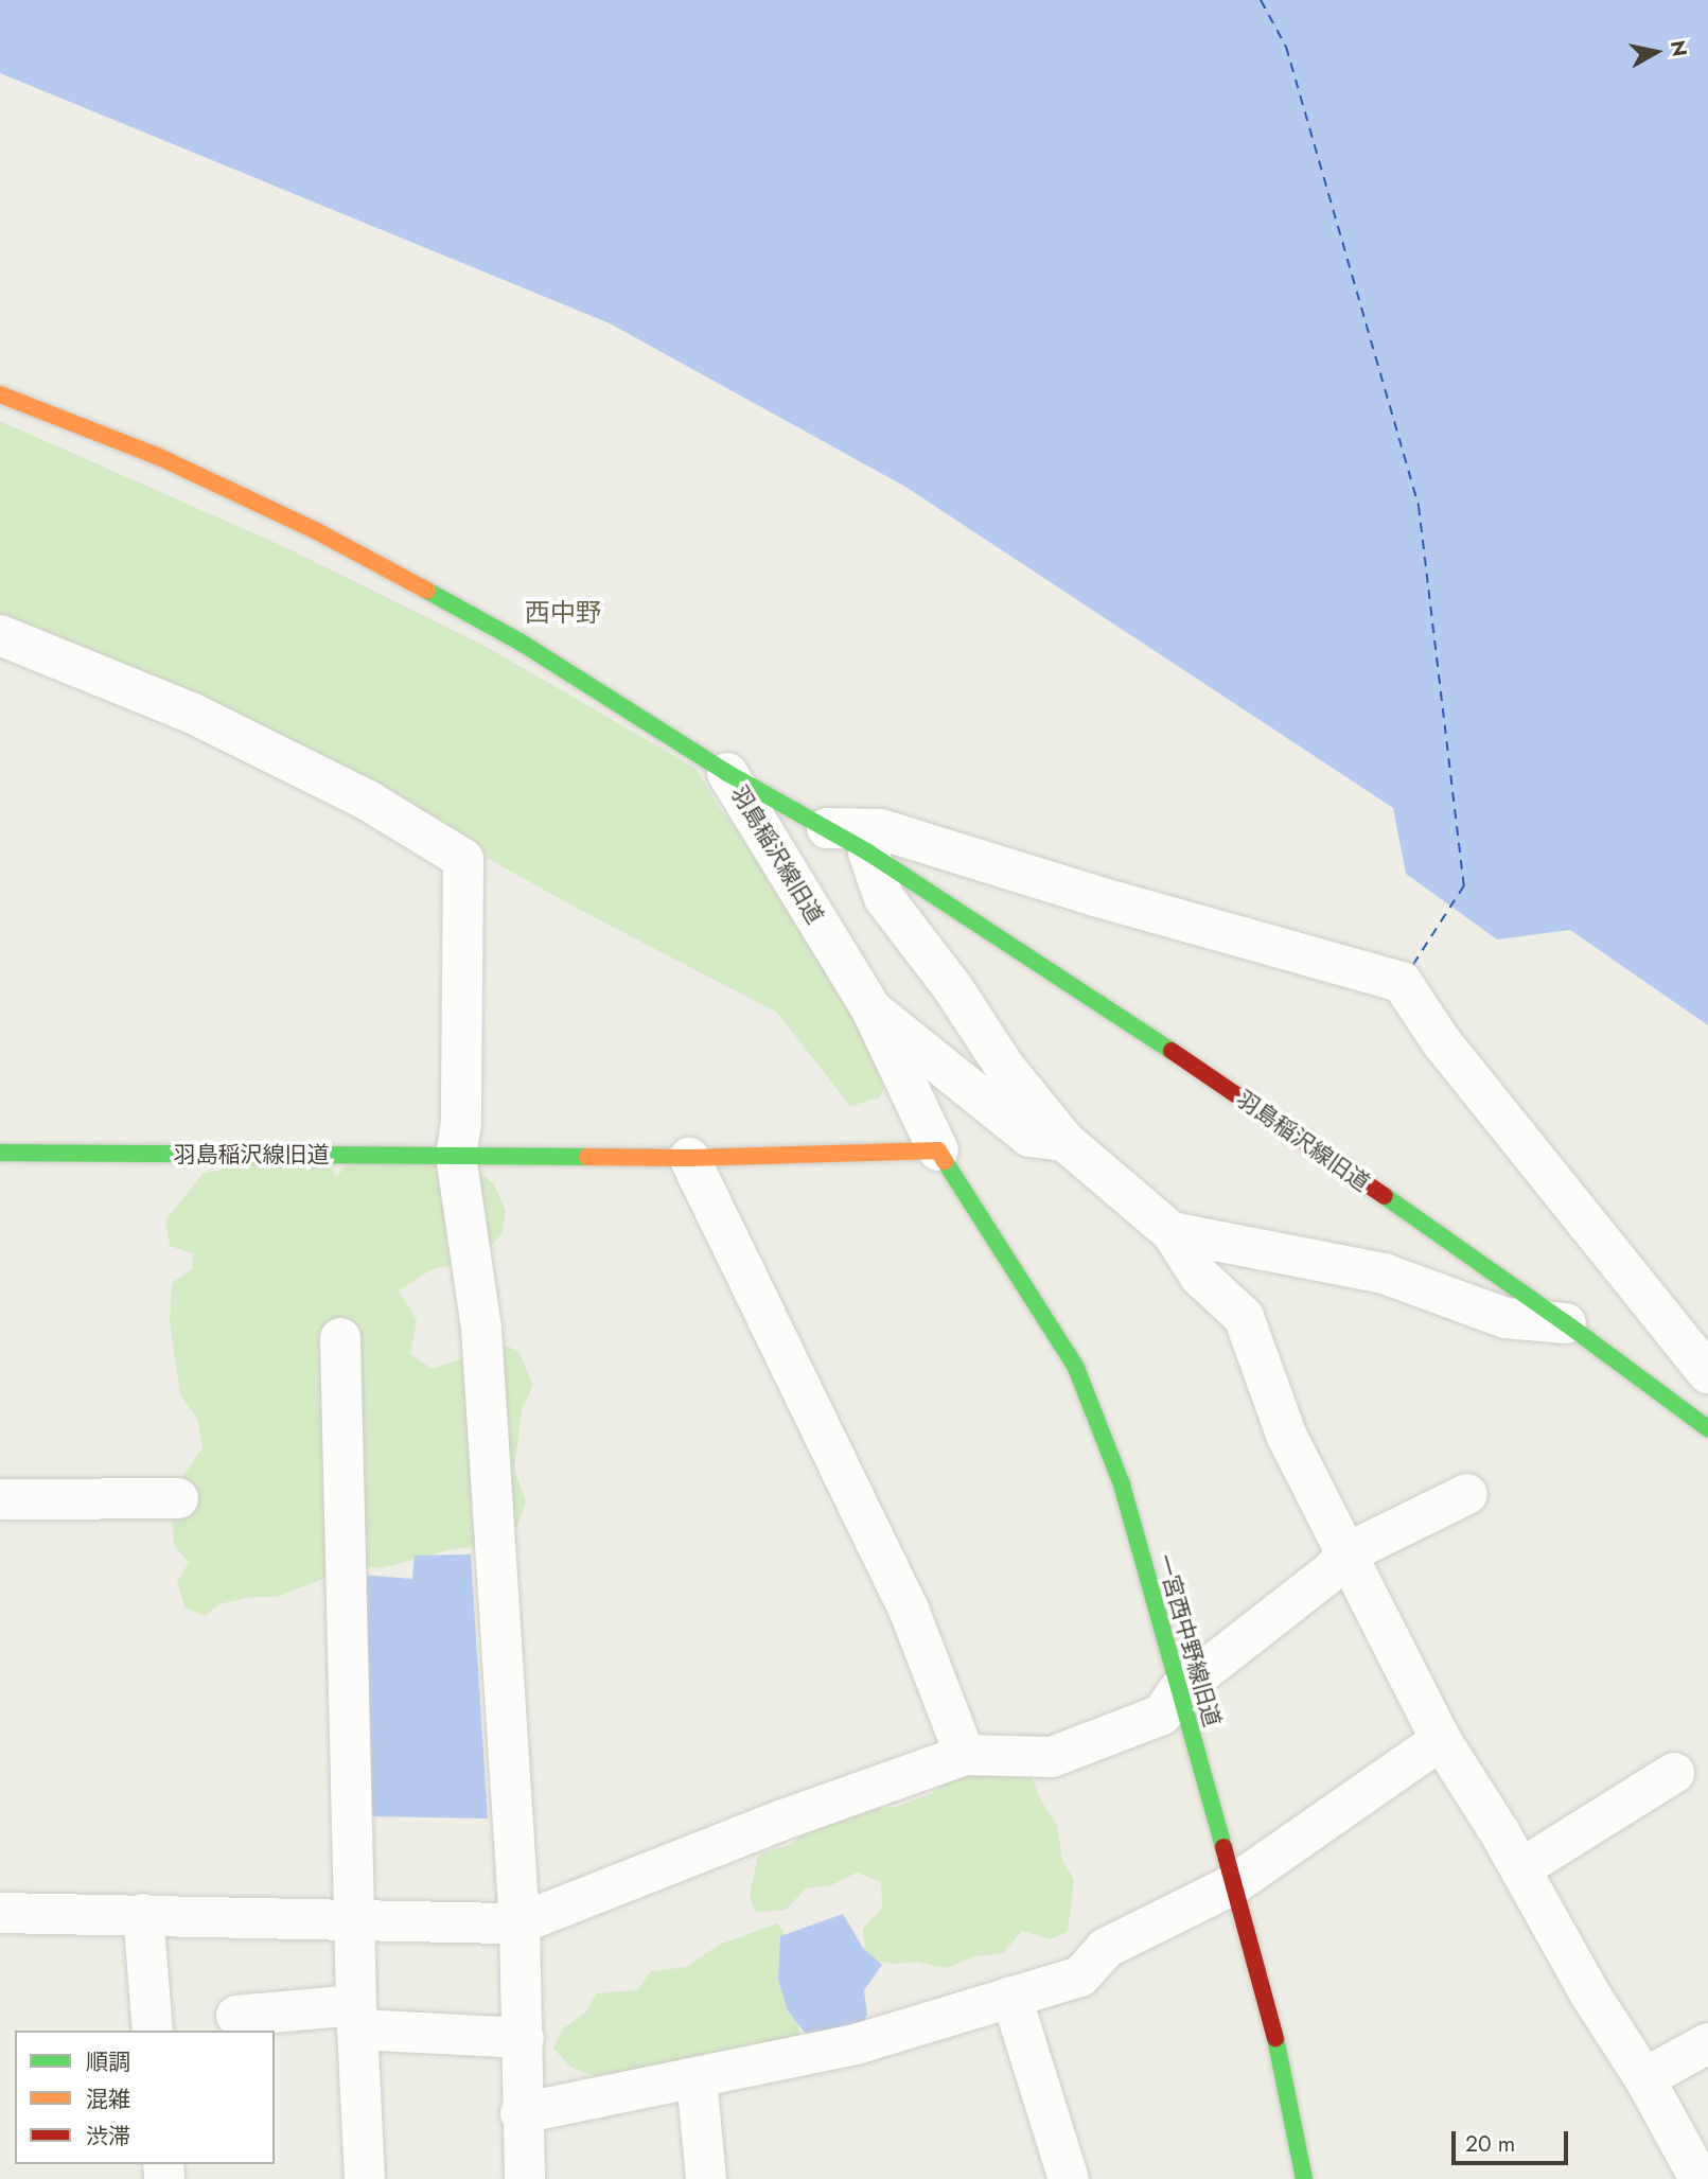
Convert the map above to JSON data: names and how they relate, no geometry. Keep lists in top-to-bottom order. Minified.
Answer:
{"streets":{"street":["羽島稲沢線旧道","一宮西中野線旧道"]},"crossings":[["羽島稲沢線旧道","一宮西中野線旧道"]],"districts":["西中野"],"legend":["順調","混雑","渋滞"],"scale_bar":"20 m","north":"right"}
